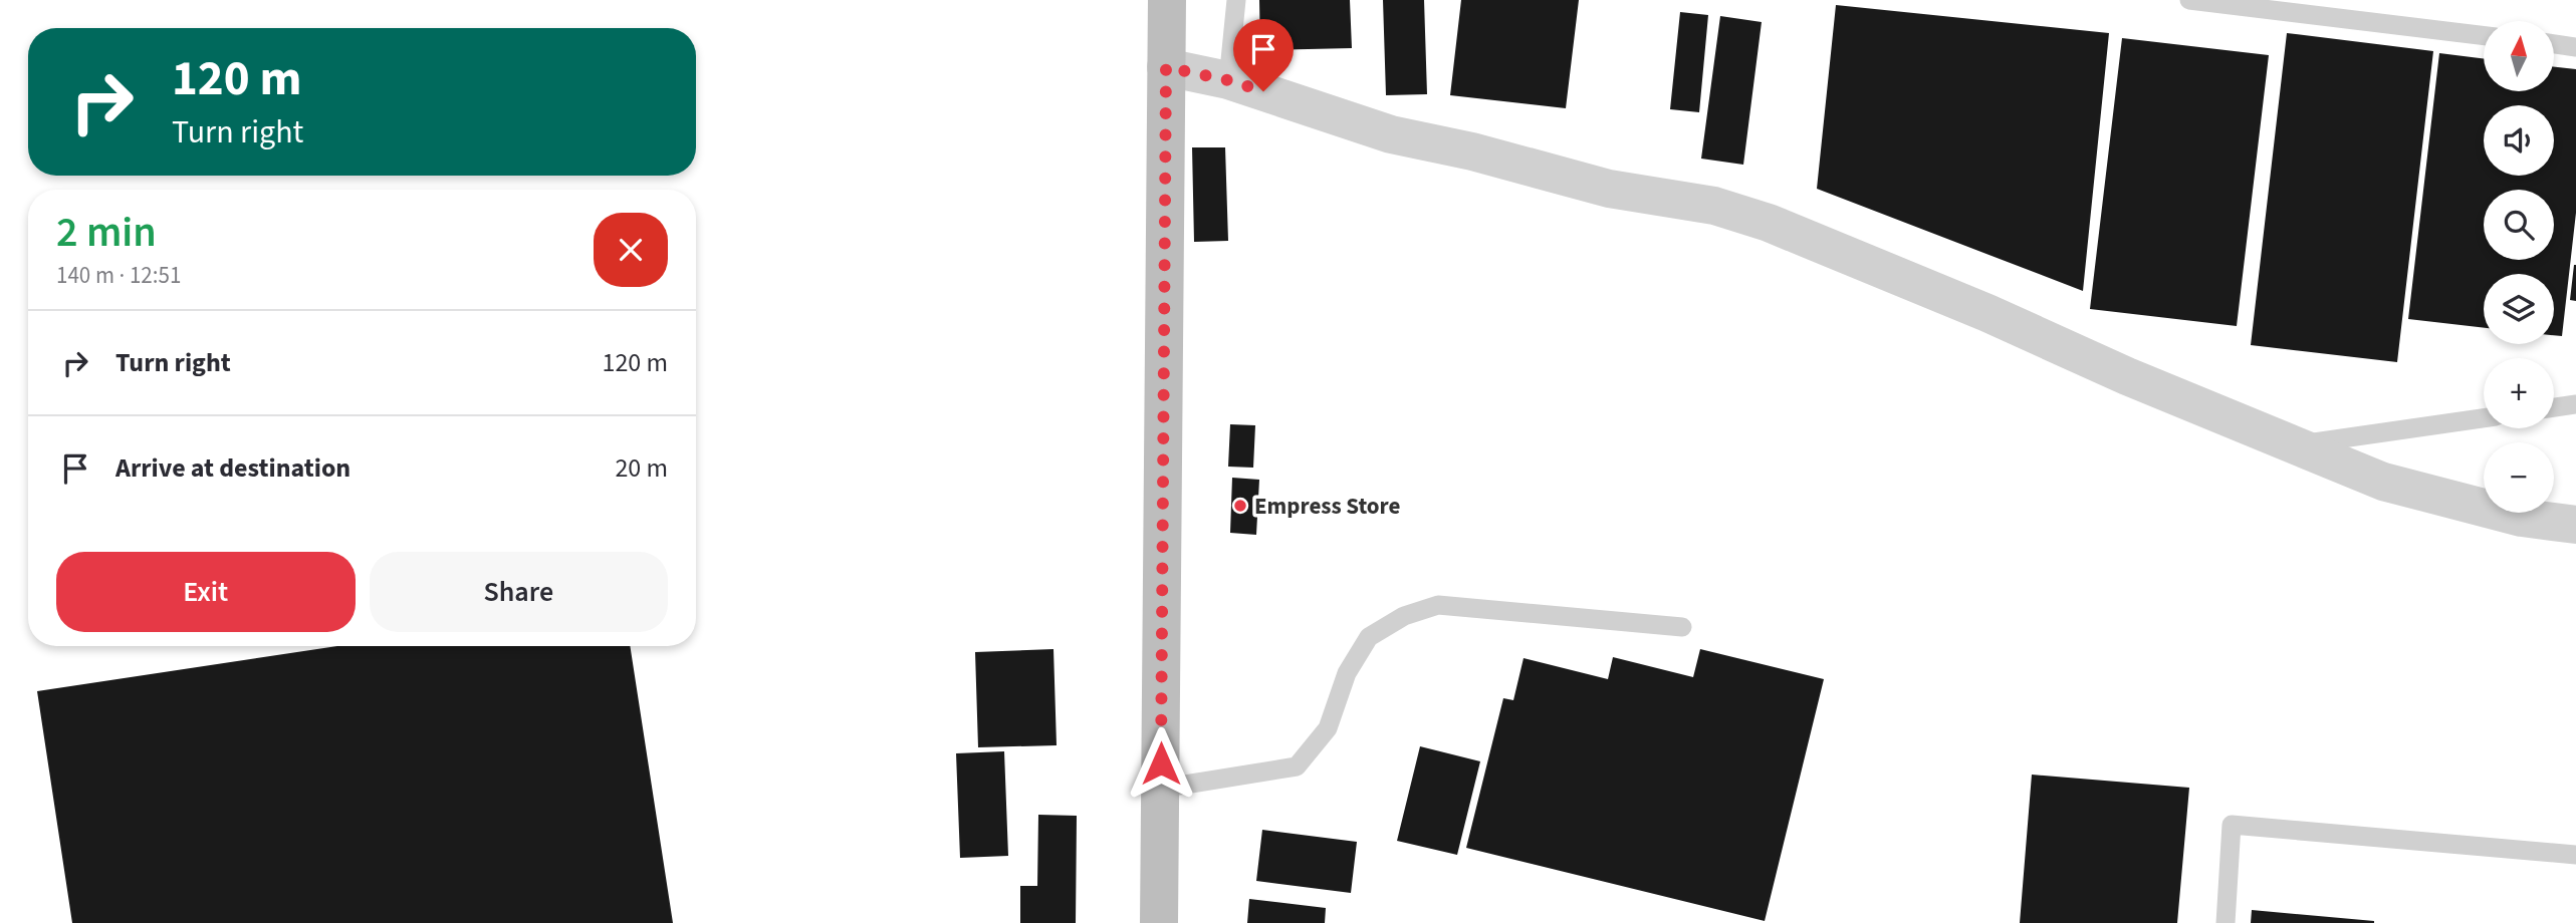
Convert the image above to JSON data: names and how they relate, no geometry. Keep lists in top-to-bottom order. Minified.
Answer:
{"places":["Empress Store"],"north":"top","page":{"map_buttons":["+","−"],"turn":["120 m","Turn right"],"heading":["2 min","140 m · 12:51"],"list":[{"name":"Turn right","value":"120 m"},{"name":"Arrive at destination","value":"20 m"}],"buttons":["Exit","Share"]}}
